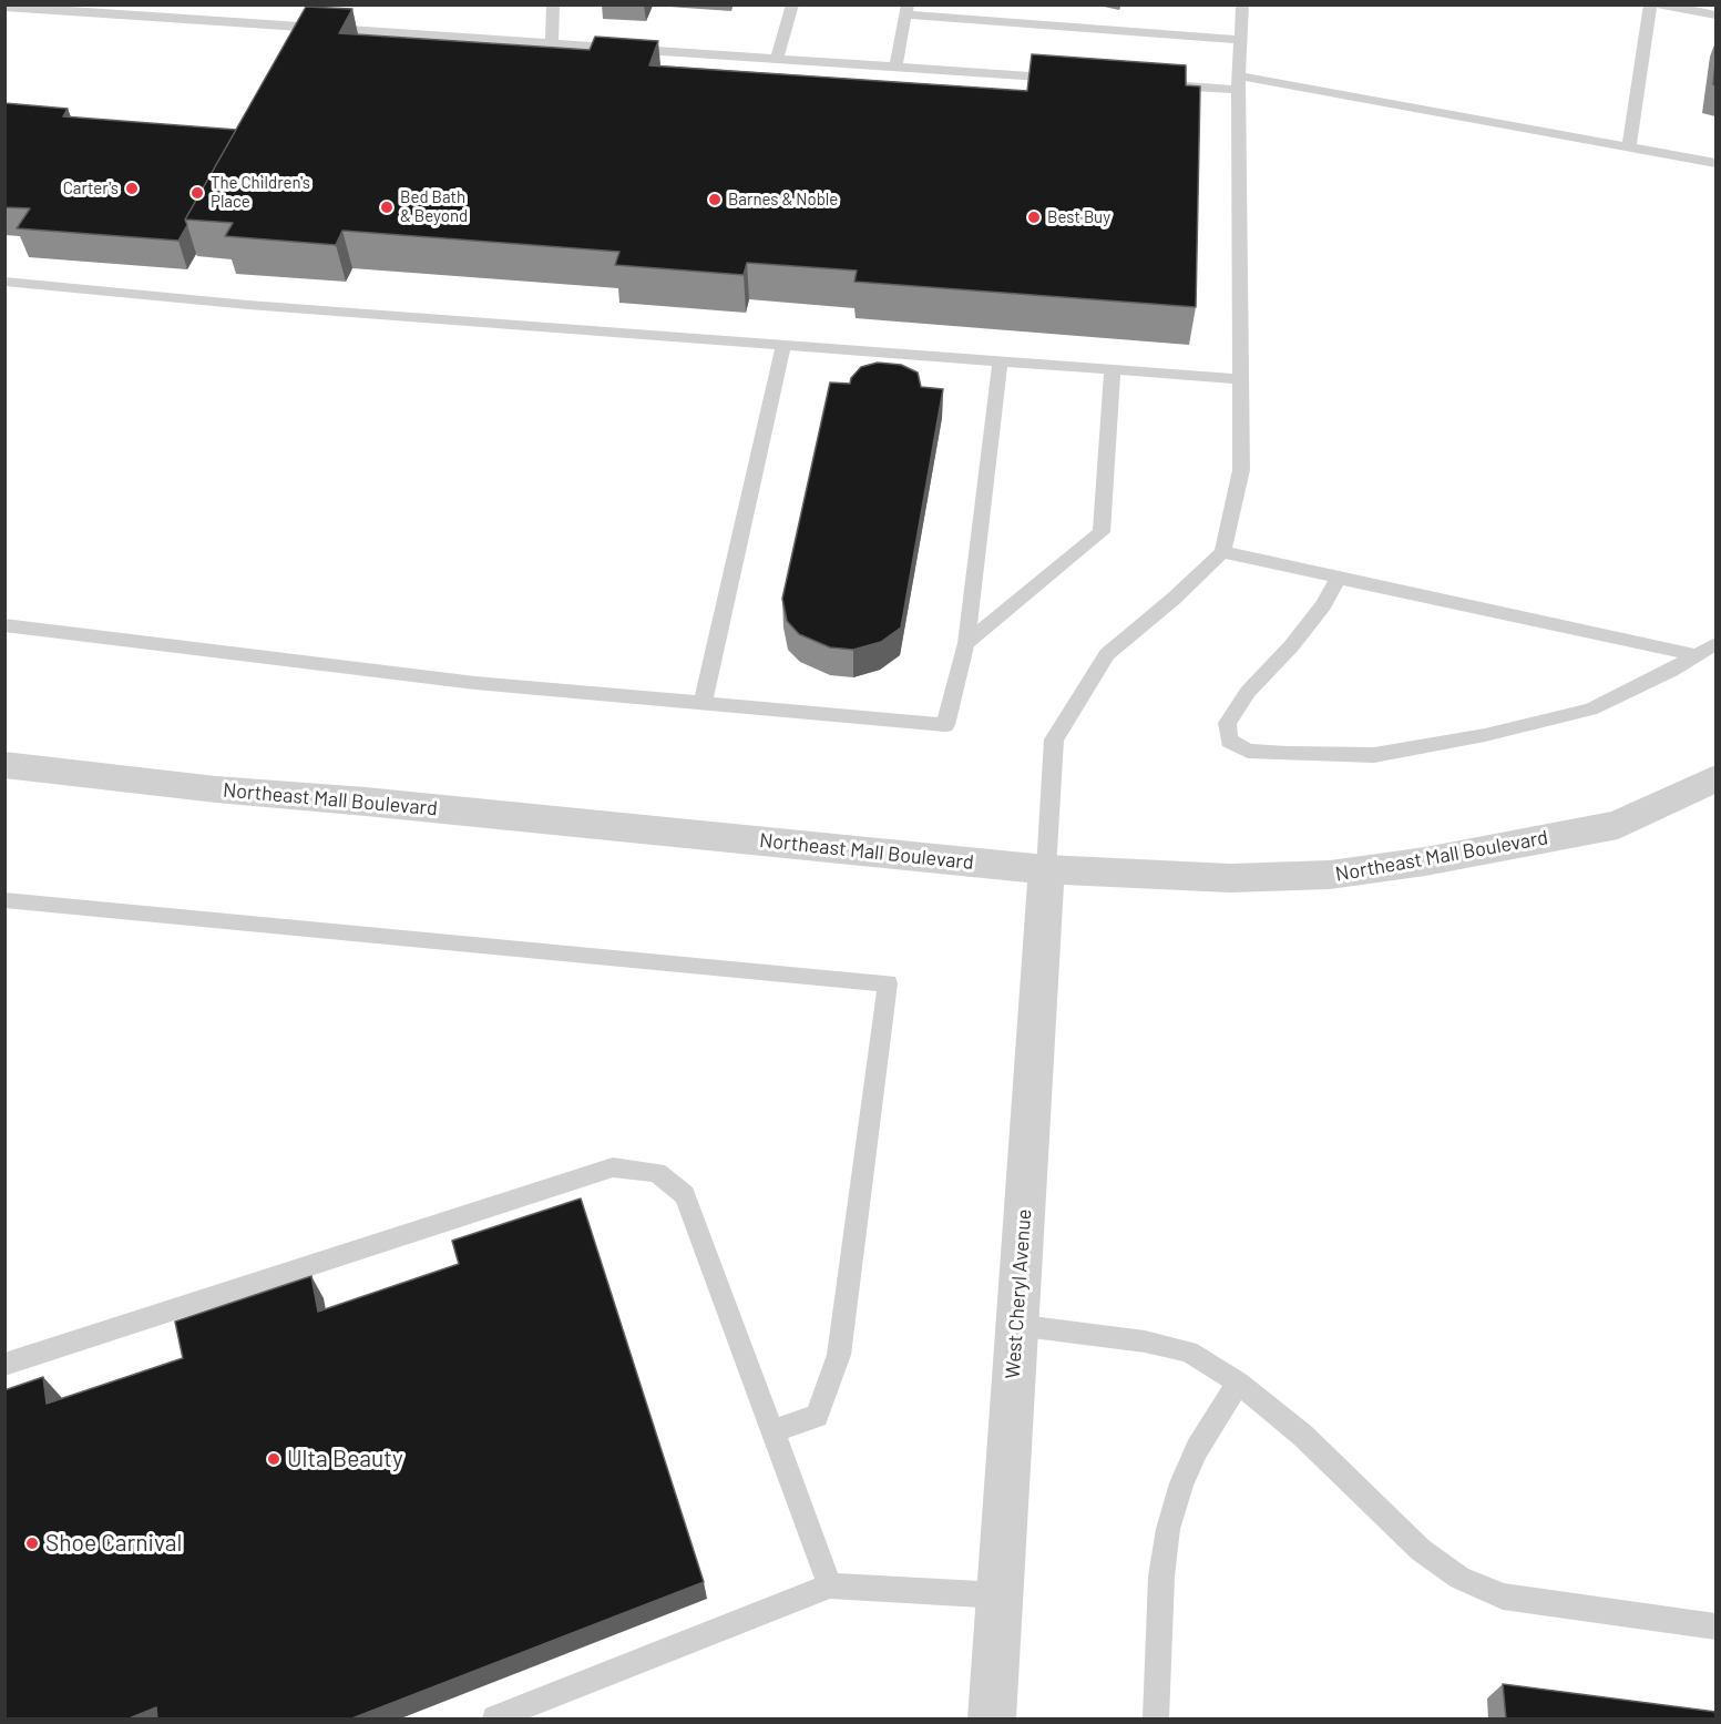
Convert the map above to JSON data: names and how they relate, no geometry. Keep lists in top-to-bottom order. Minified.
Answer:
{"streets":{"street":["Northeast Mall Boulevard","West Cheryl Avenue"]},"crossings":[["Northeast Mall Boulevard","West Cheryl Avenue"]],"places":["Carter's","The Children's Place","Barnes & Noble","Bed Bath & Beyond","Best Buy","Ulta Beauty","Shoe Carnival"]}
